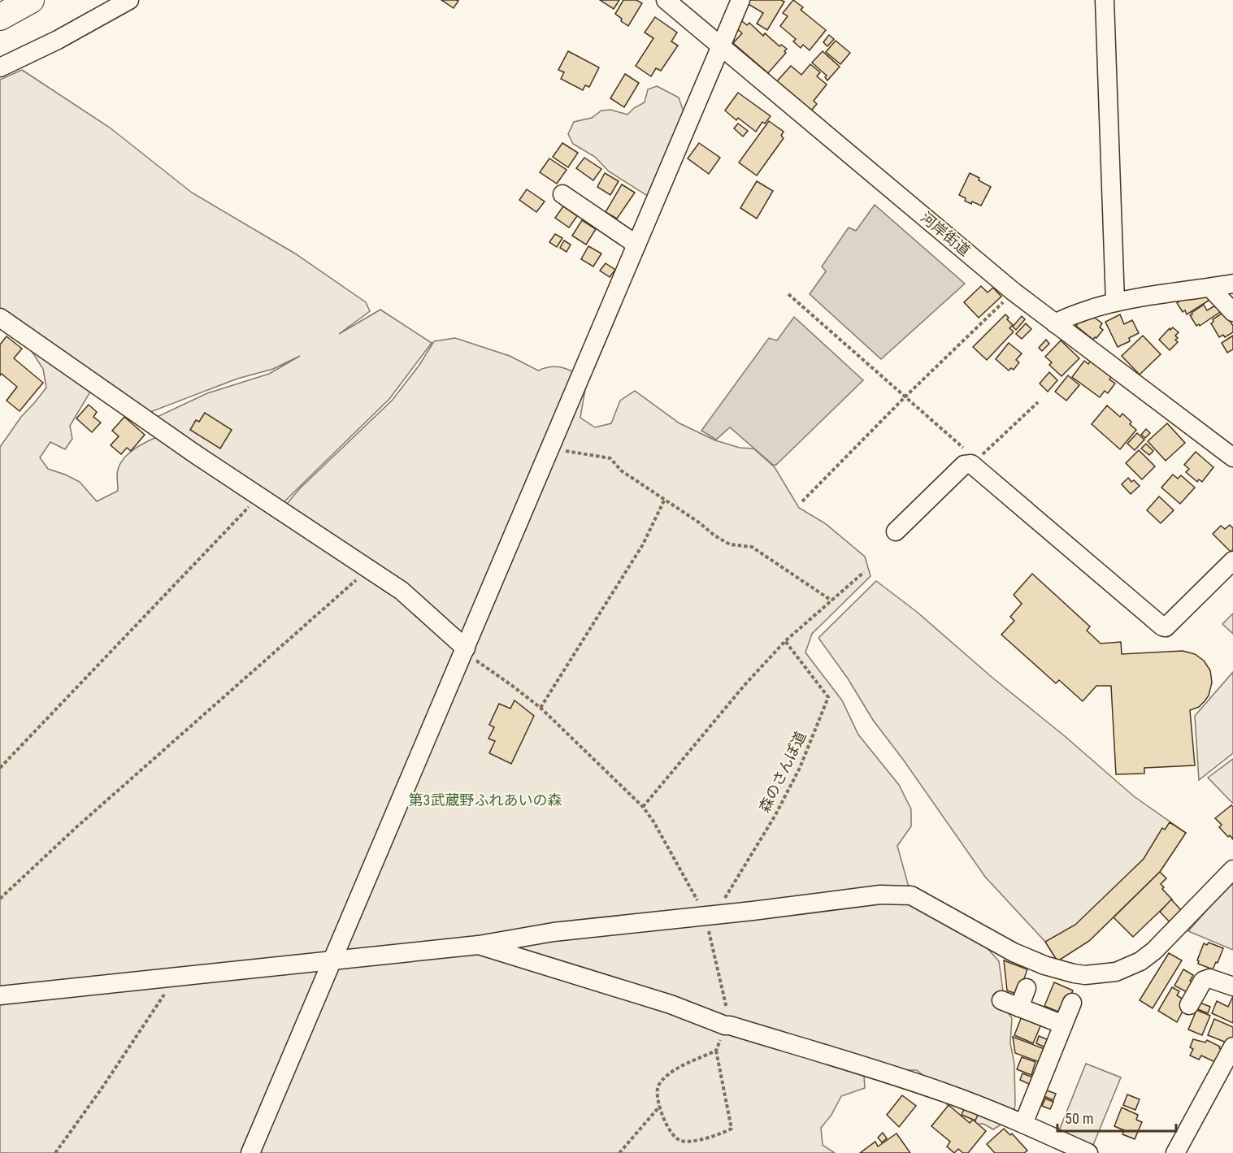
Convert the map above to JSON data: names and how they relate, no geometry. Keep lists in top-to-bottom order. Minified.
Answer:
{"streets":{"street":["河岸街道"],"path":["森のさんぽ道"]},"parks":["第3武蔵野ふれあいの森"],"scale_bar":"50 m"}
